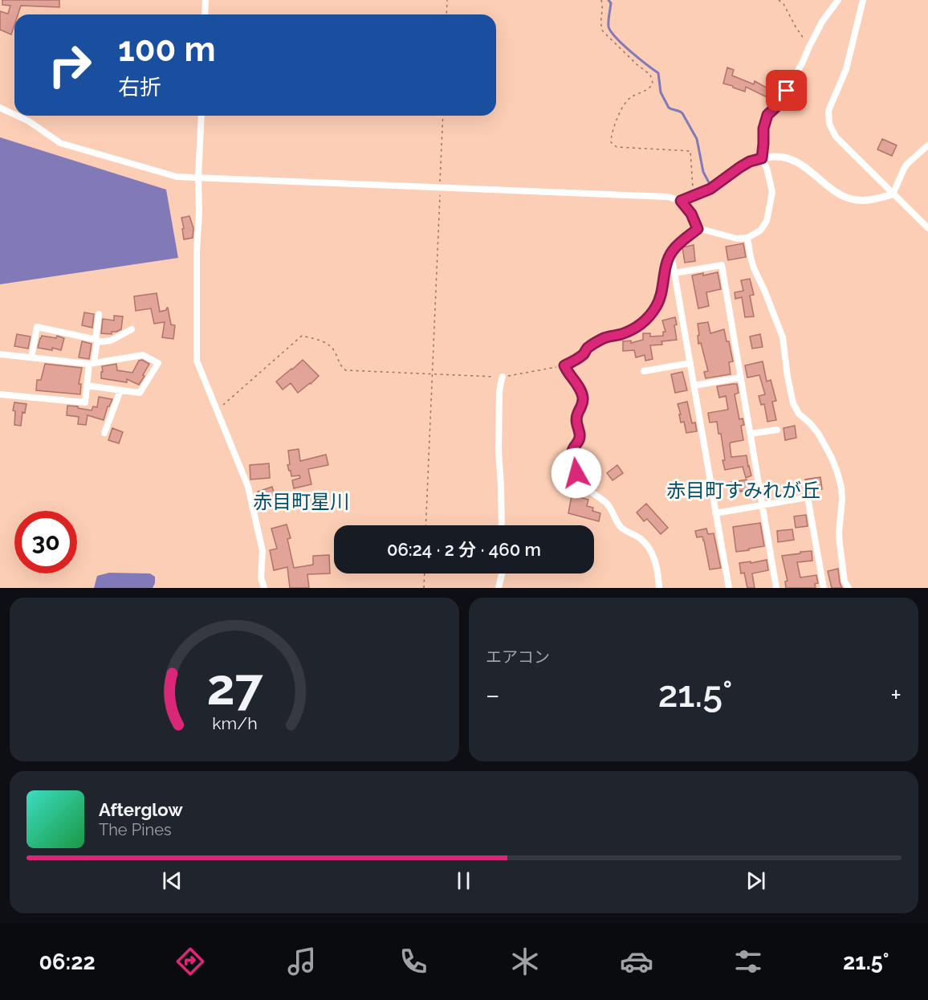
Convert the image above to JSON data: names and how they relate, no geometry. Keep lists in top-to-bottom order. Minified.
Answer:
{"districts":["赤目町すみれが丘","赤目町星川"],"page":{"turn":["100 m","右折"],"limit":"30","trip":"06:24 · 2 分 · 460 m","tile":"エアコン","heat":["−","21.5°","+"],"song":["Afterglow","The Pines"],"tabs":["06:22","21.5°"],"gauge":["27","km/h"]}}
